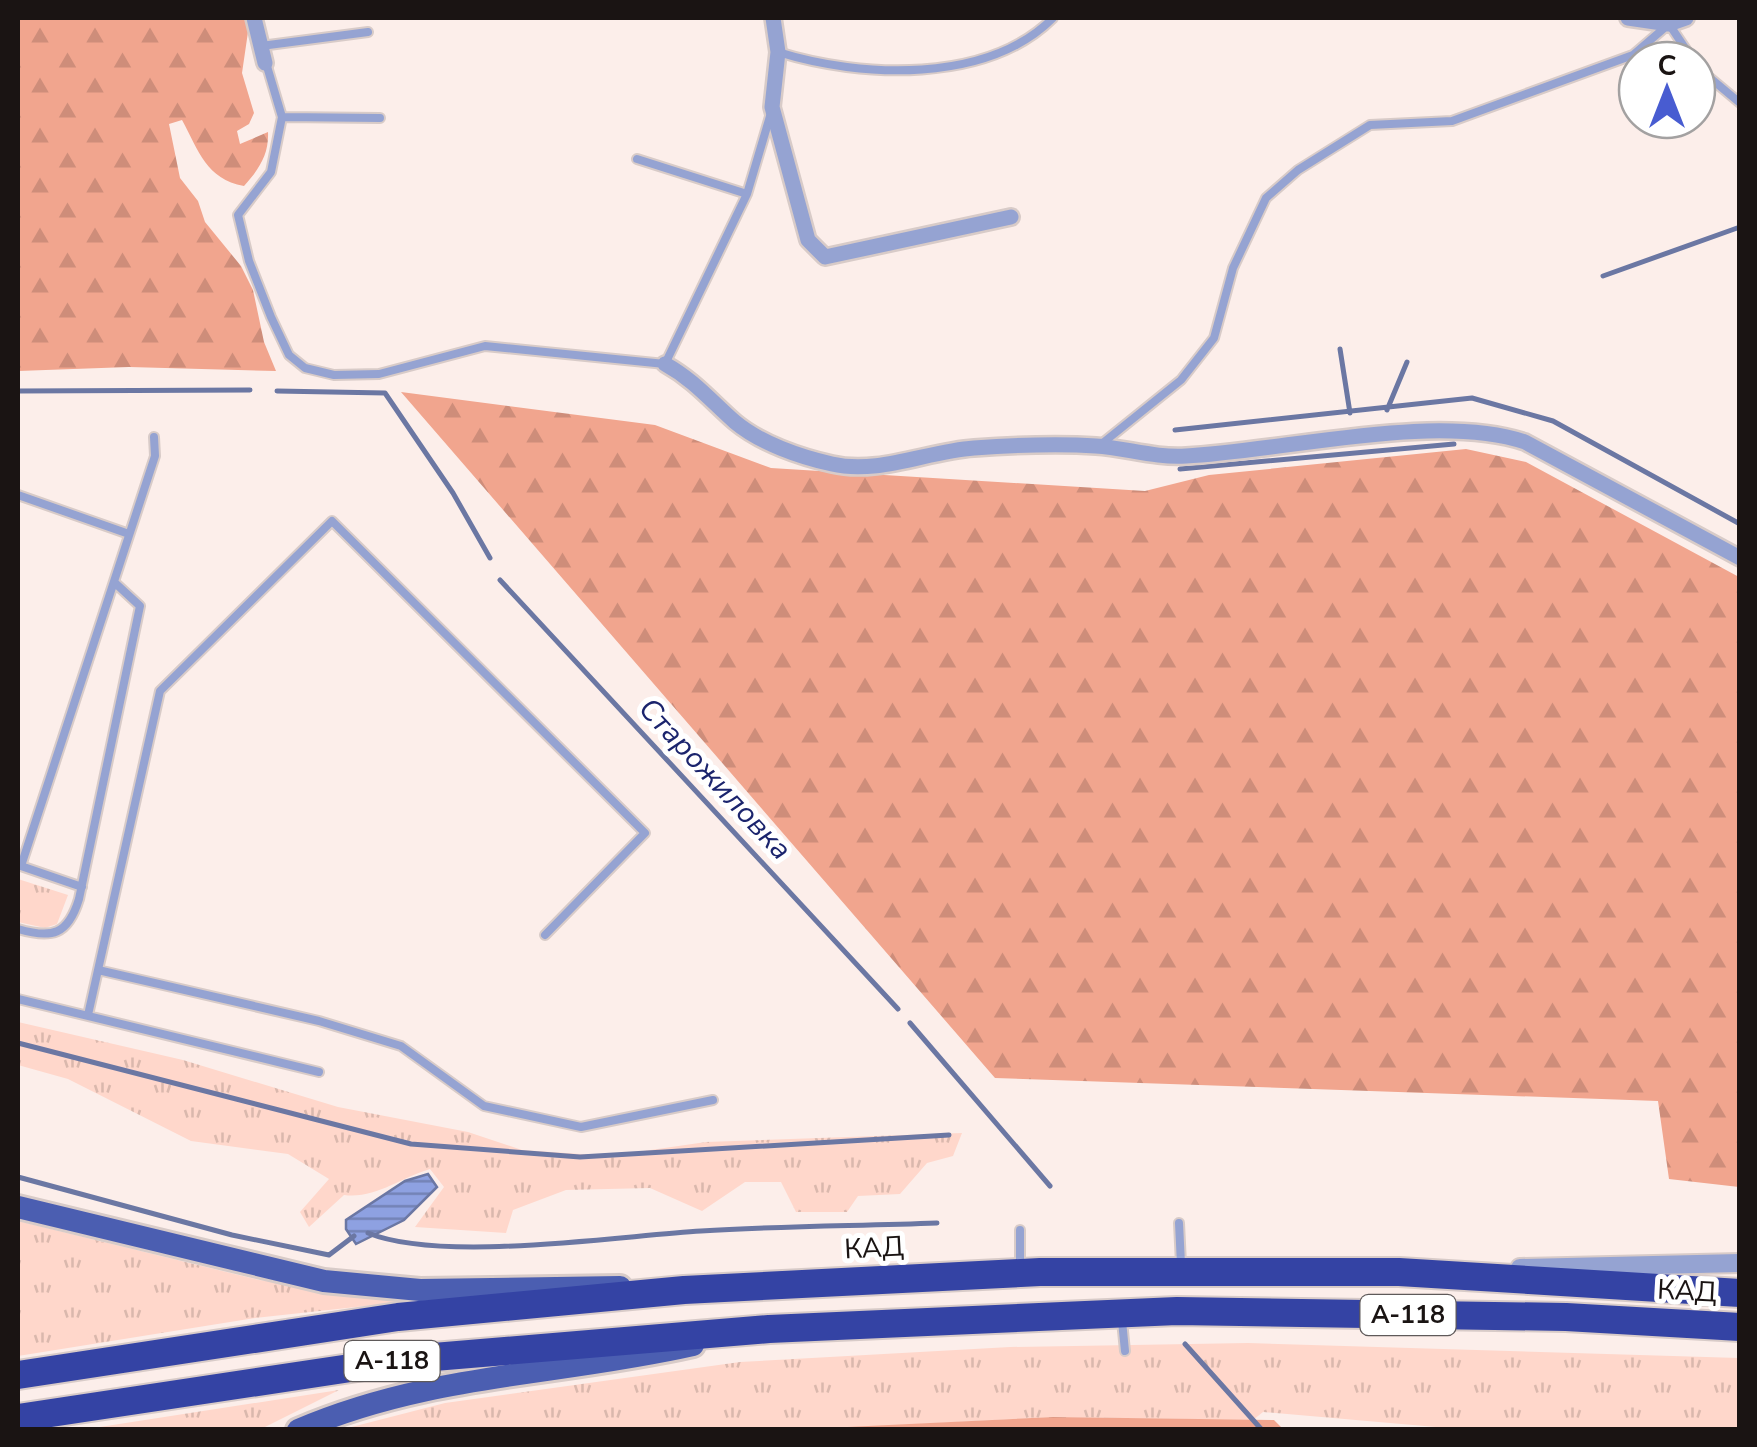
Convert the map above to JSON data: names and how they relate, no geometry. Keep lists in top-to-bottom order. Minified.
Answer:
{"streets":{"highway":["КАД","А-118"]},"water":["Старожиловка"],"north":"top"}
